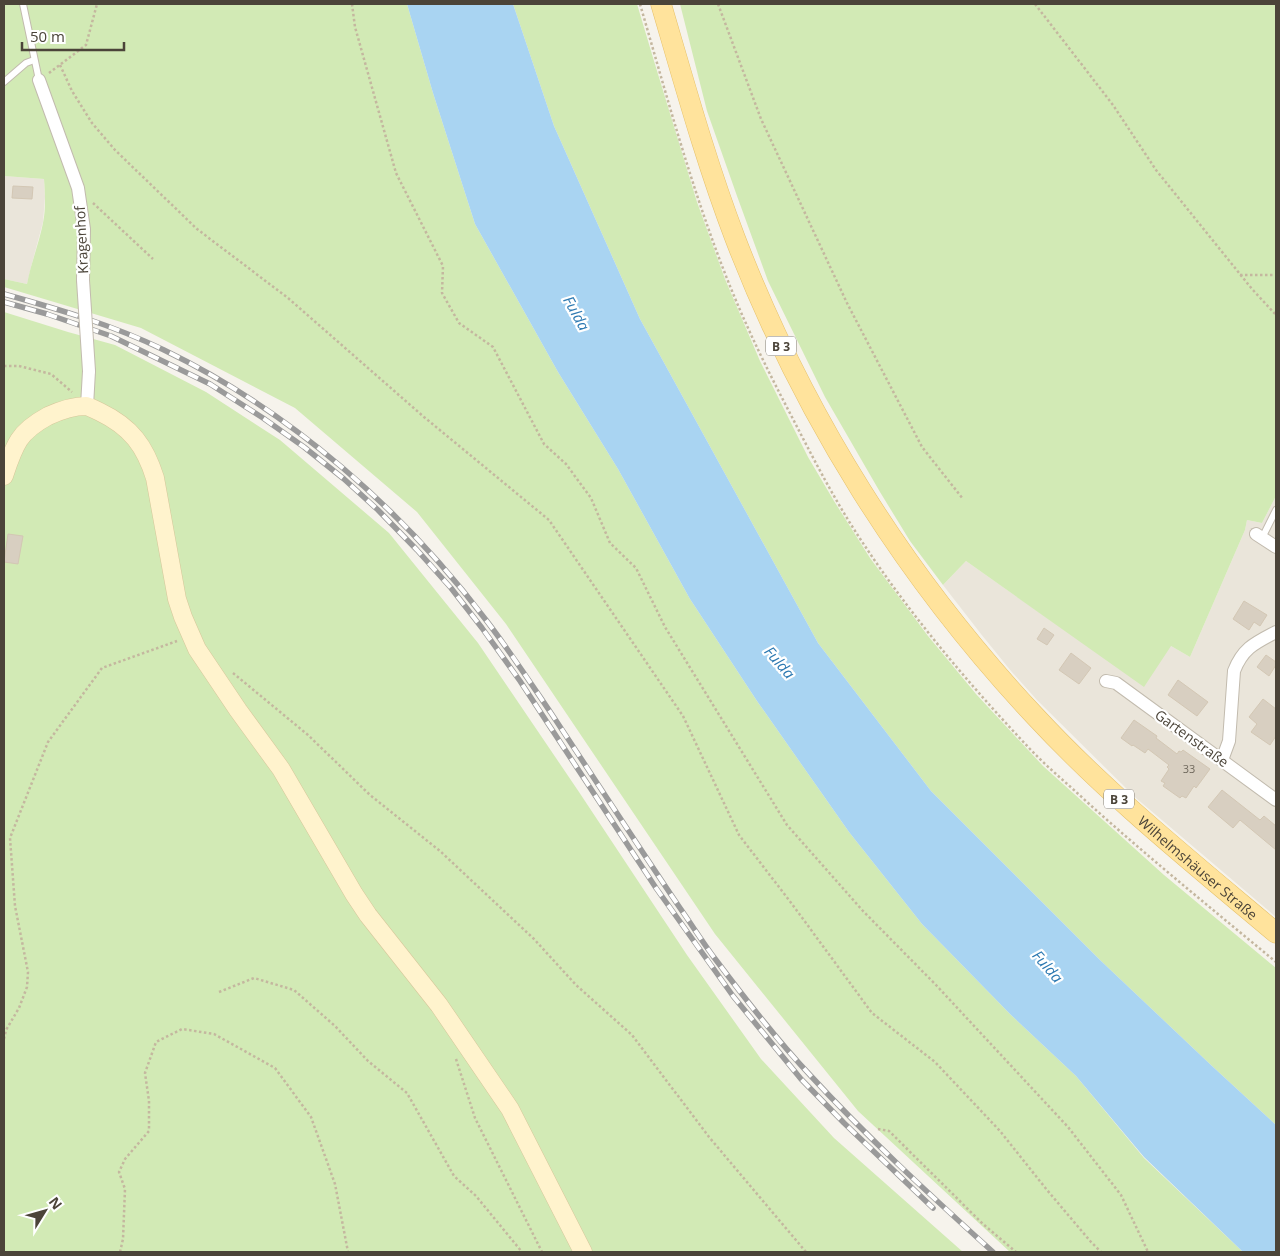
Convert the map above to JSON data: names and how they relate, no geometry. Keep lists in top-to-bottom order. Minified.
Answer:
{"streets":{"main road":["B 3","Wilhelmshäuser Straße"],"street":["Kragenhof","Gartenstraße"]},"water":["Fulda"],"house_numbers":["33"],"scale_bar":"50 m","north":"top right"}
